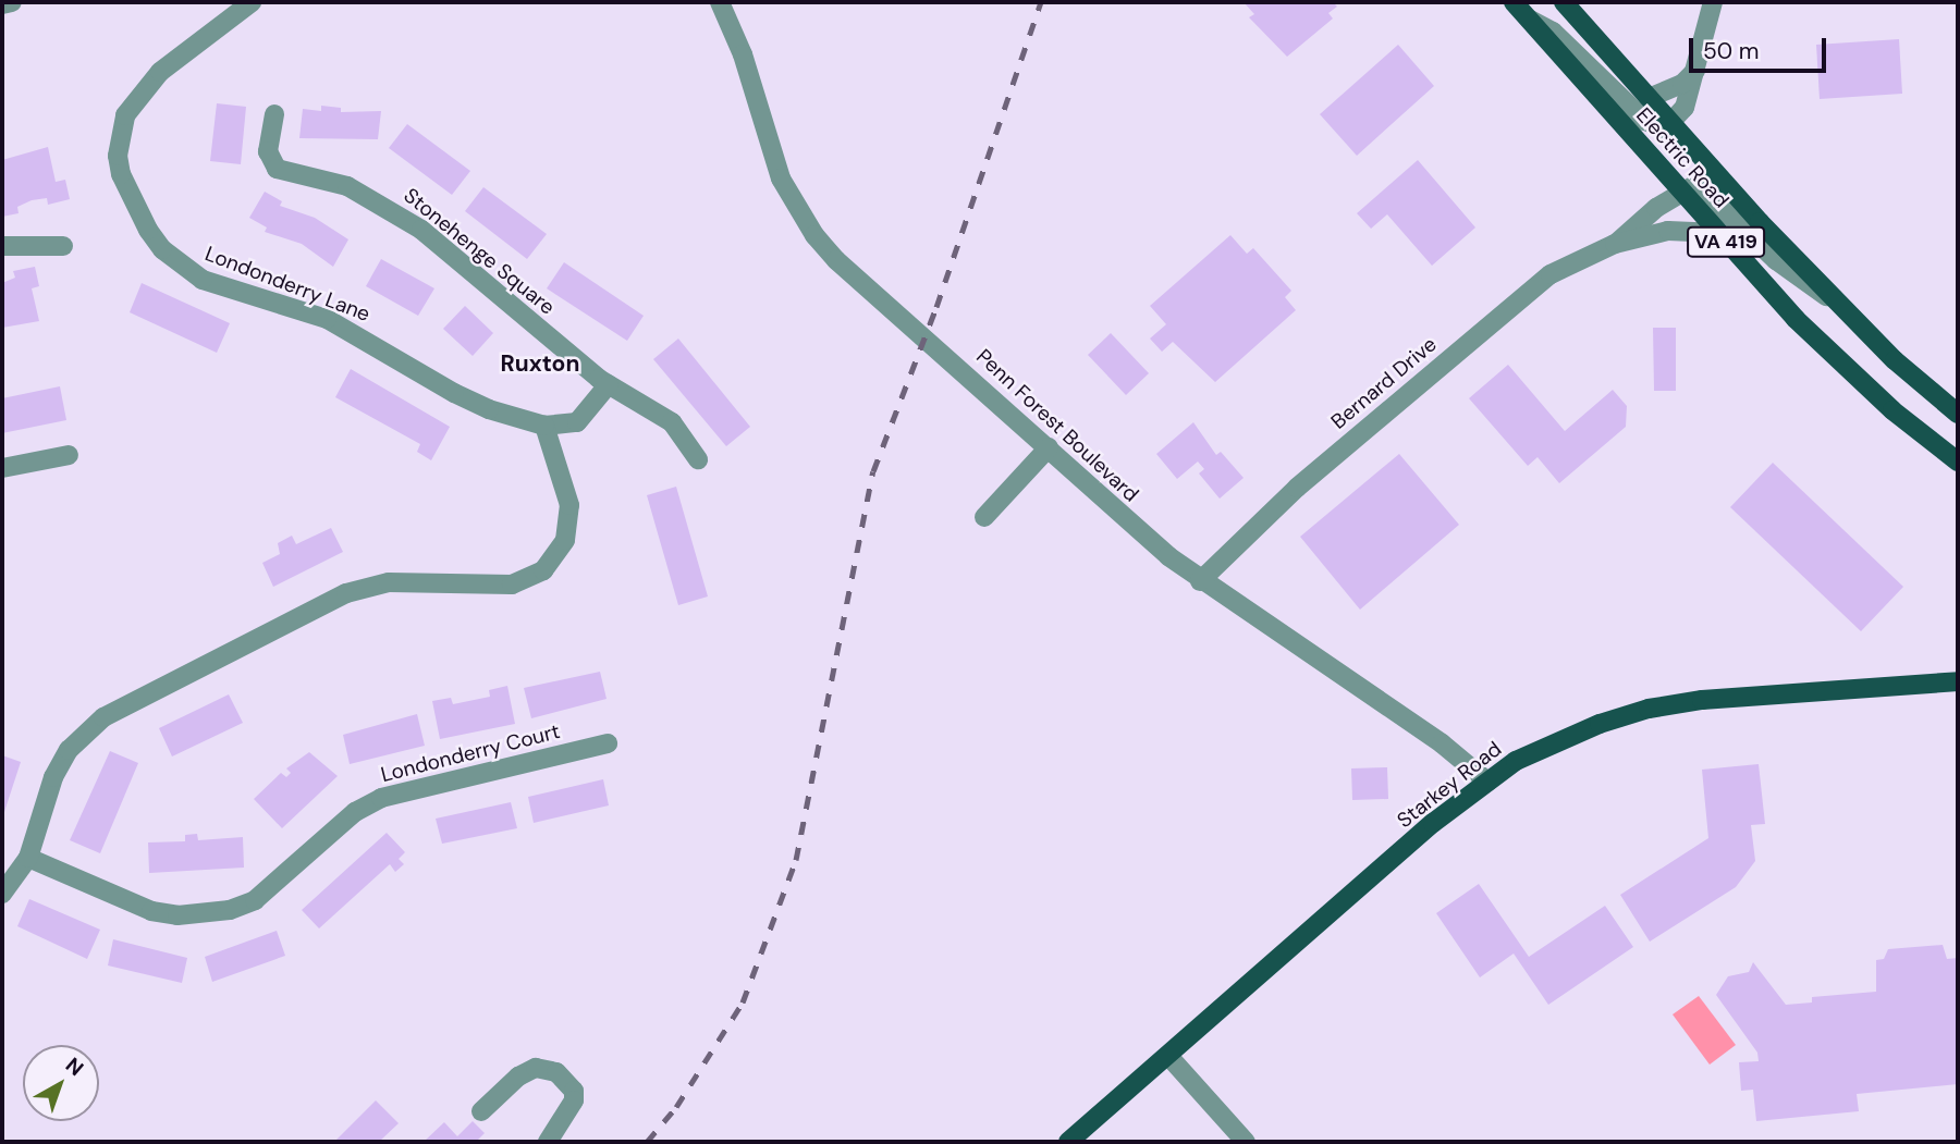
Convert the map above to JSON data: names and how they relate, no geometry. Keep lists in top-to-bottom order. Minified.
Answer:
{"streets":{"main road":["Electric Road","VA 419","Starkey Road"],"street":["Stonehenge Square","Londonderry Lane","Bernard Drive","Penn Forest Boulevard","Londonderry Court"]},"crossings":[["Electric Road","Bernard Drive"],["Bernard Drive","Penn Forest Boulevard"],["Penn Forest Boulevard","Starkey Road"]],"districts":["Ruxton"],"scale_bar":"50 m","north":"top right"}
